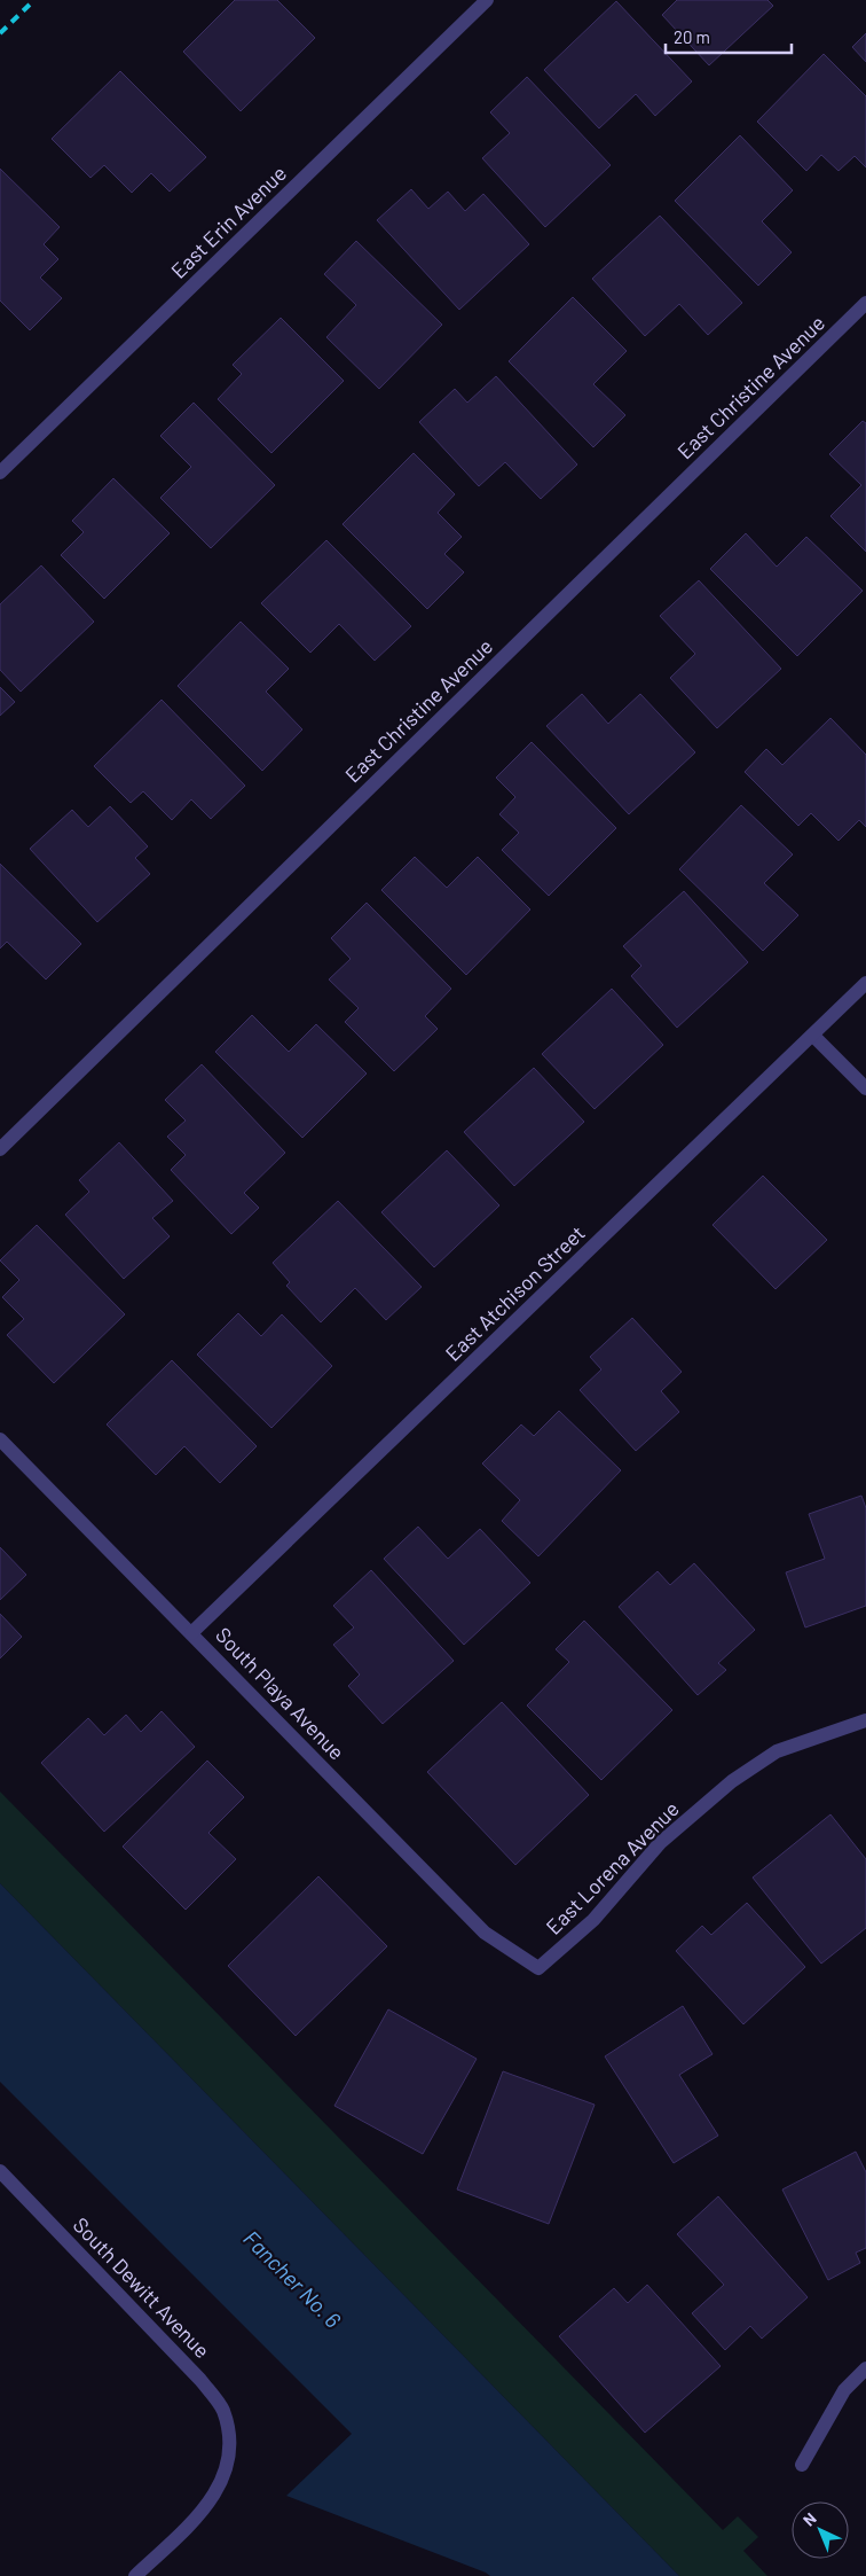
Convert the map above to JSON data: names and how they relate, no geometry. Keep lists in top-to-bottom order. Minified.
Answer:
{"streets":{"street":["East Erin Avenue","East Christine Avenue","East Atchison Street","South Playa Avenue","East Lorena Avenue","South Dewitt Avenue"]},"crossings":[["East Atchison Street","South Playa Avenue"],["South Playa Avenue","East Lorena Avenue"]],"water":["Fancher No. 6"],"scale_bar":"20 m","north":"top left"}
